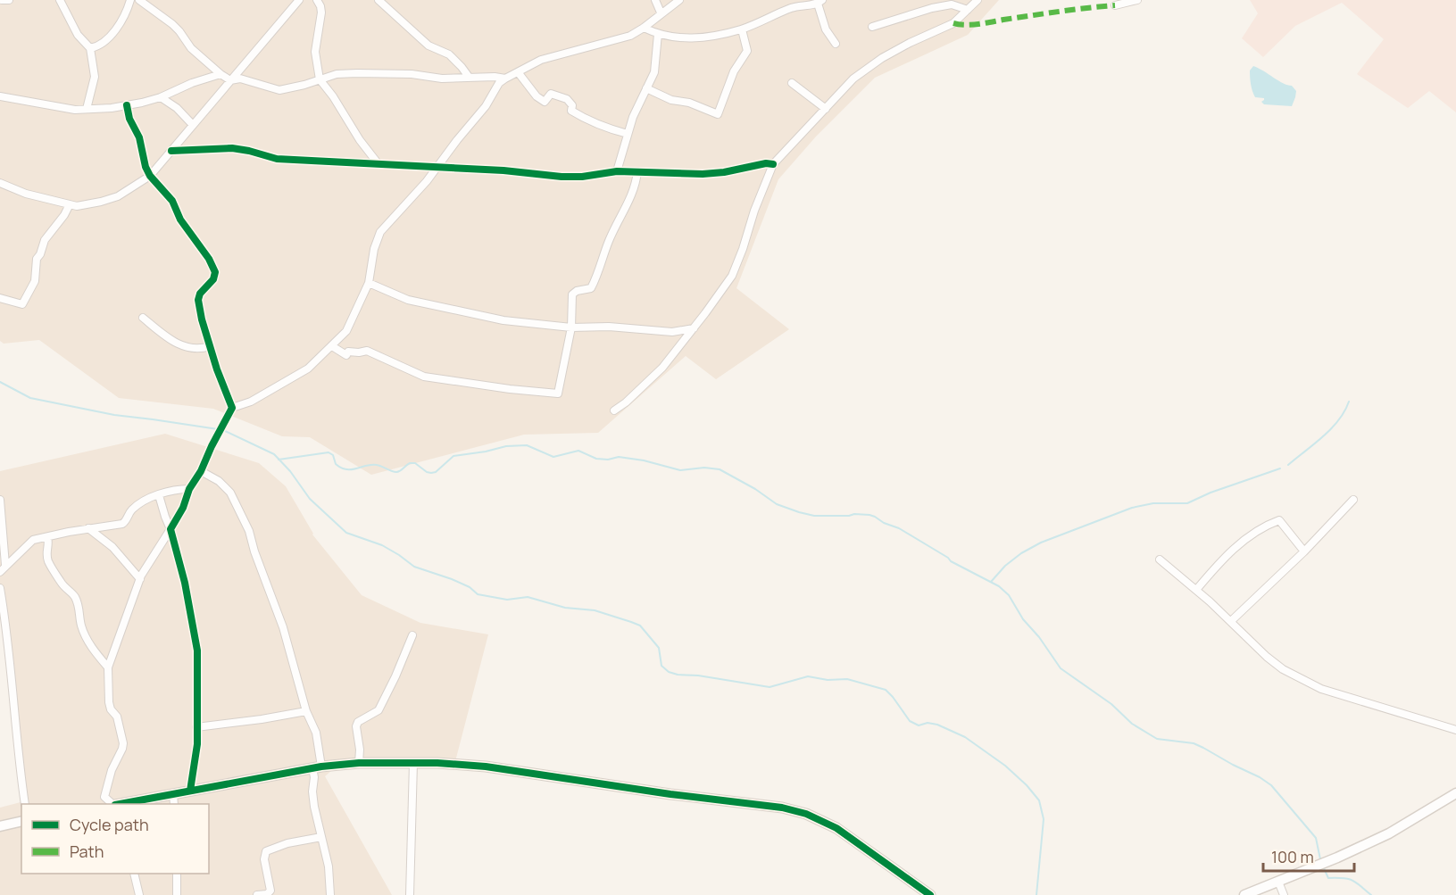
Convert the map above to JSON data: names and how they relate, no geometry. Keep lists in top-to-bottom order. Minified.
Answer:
{"legend":["Cycle path","Path"],"scale_bar":"100 m"}
